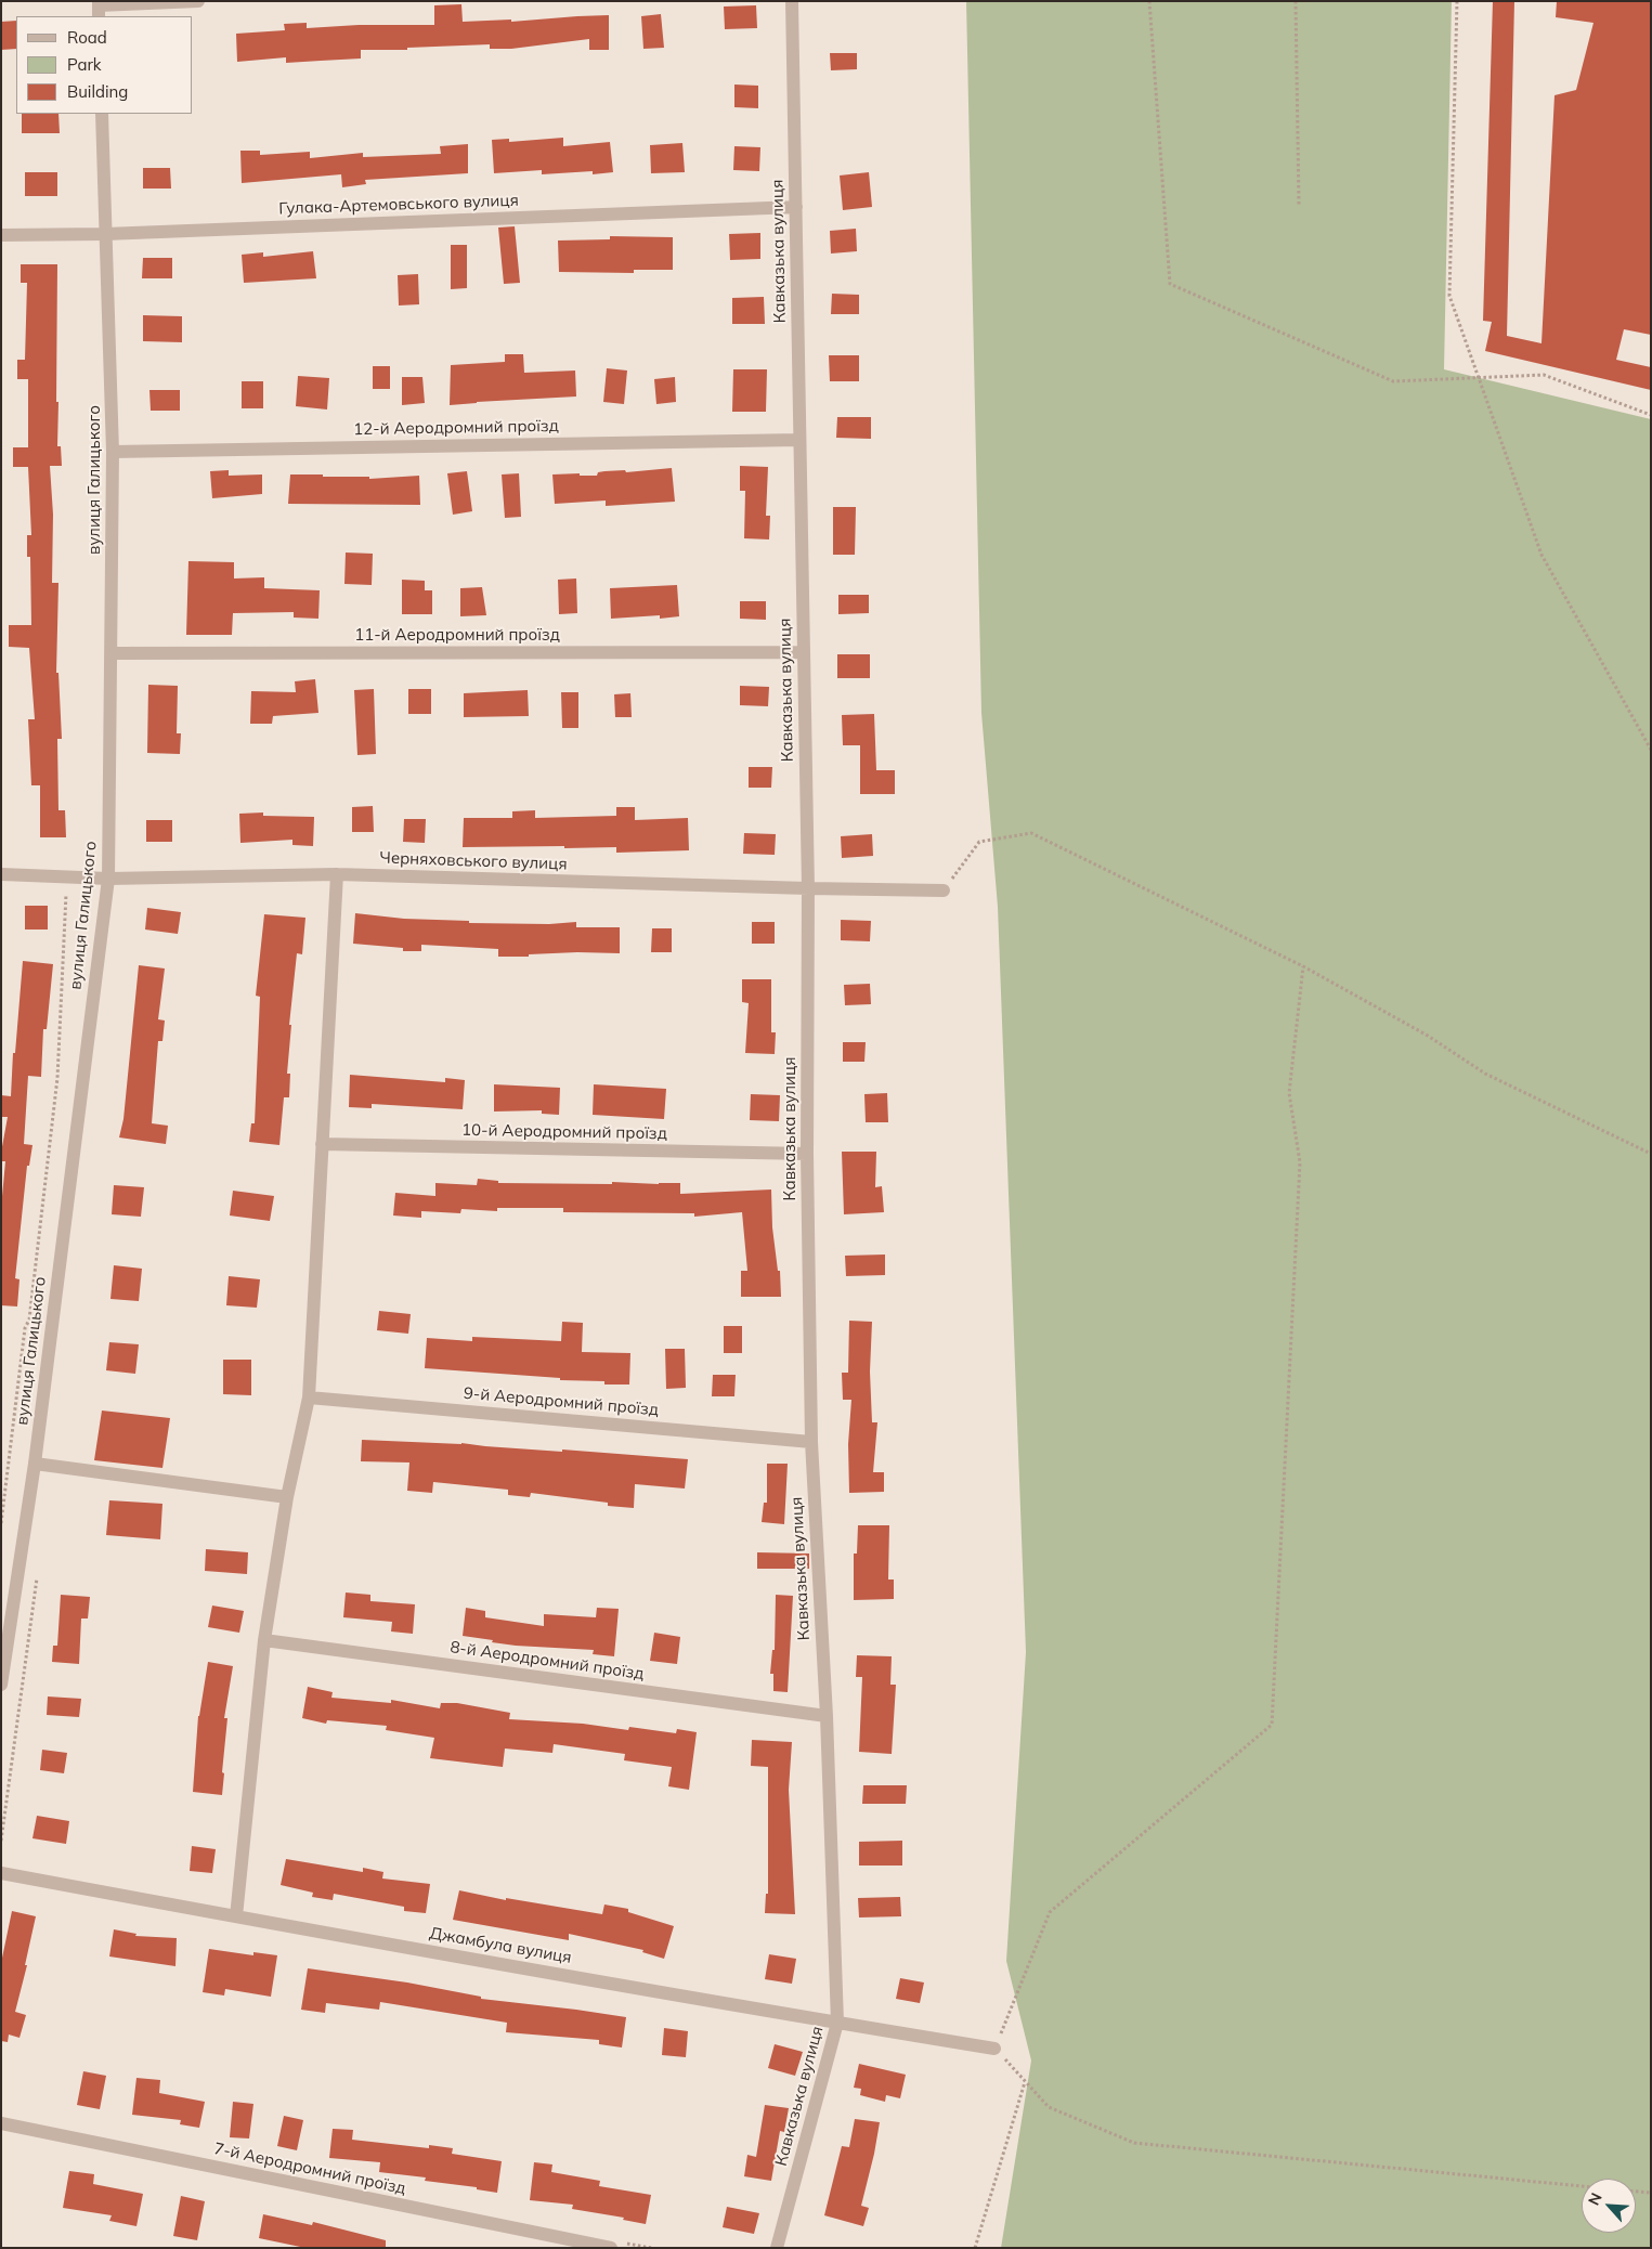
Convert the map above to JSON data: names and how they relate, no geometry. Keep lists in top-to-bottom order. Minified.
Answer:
{"streets":{"street":["Гулака-Артемовського вулиця","Кавказька вулиця","12-й Аеродромний проїзд","вулиця Галицького","11-й Аеродромний проїзд","Черняховського вулиця","10-й Аеродромний проїзд","9-й Аеродромний проїзд","8-й Аеродромний проїзд","Джамбула вулиця","7-й Аеродромний проїзд"]},"crossings":[["Гулака-Артемовського вулиця","Кавказька вулиця"],["Гулака-Артемовського вулиця","вулиця Галицького"],["Кавказька вулиця","12-й Аеродромний проїзд"],["Кавказька вулиця","11-й Аеродромний проїзд"],["Кавказька вулиця","Черняховського вулиця"],["Кавказька вулиця","10-й Аеродромний проїзд"],["Кавказька вулиця","9-й Аеродромний проїзд"],["Кавказька вулиця","8-й Аеродромний проїзд"],["Кавказька вулиця","Джамбула вулиця"],["12-й Аеродромний проїзд","вулиця Галицького"],["вулиця Галицького","11-й Аеродромний проїзд"],["вулиця Галицького","Черняховського вулиця"]],"legend":["Road","Park","Building"],"north":"top left"}
